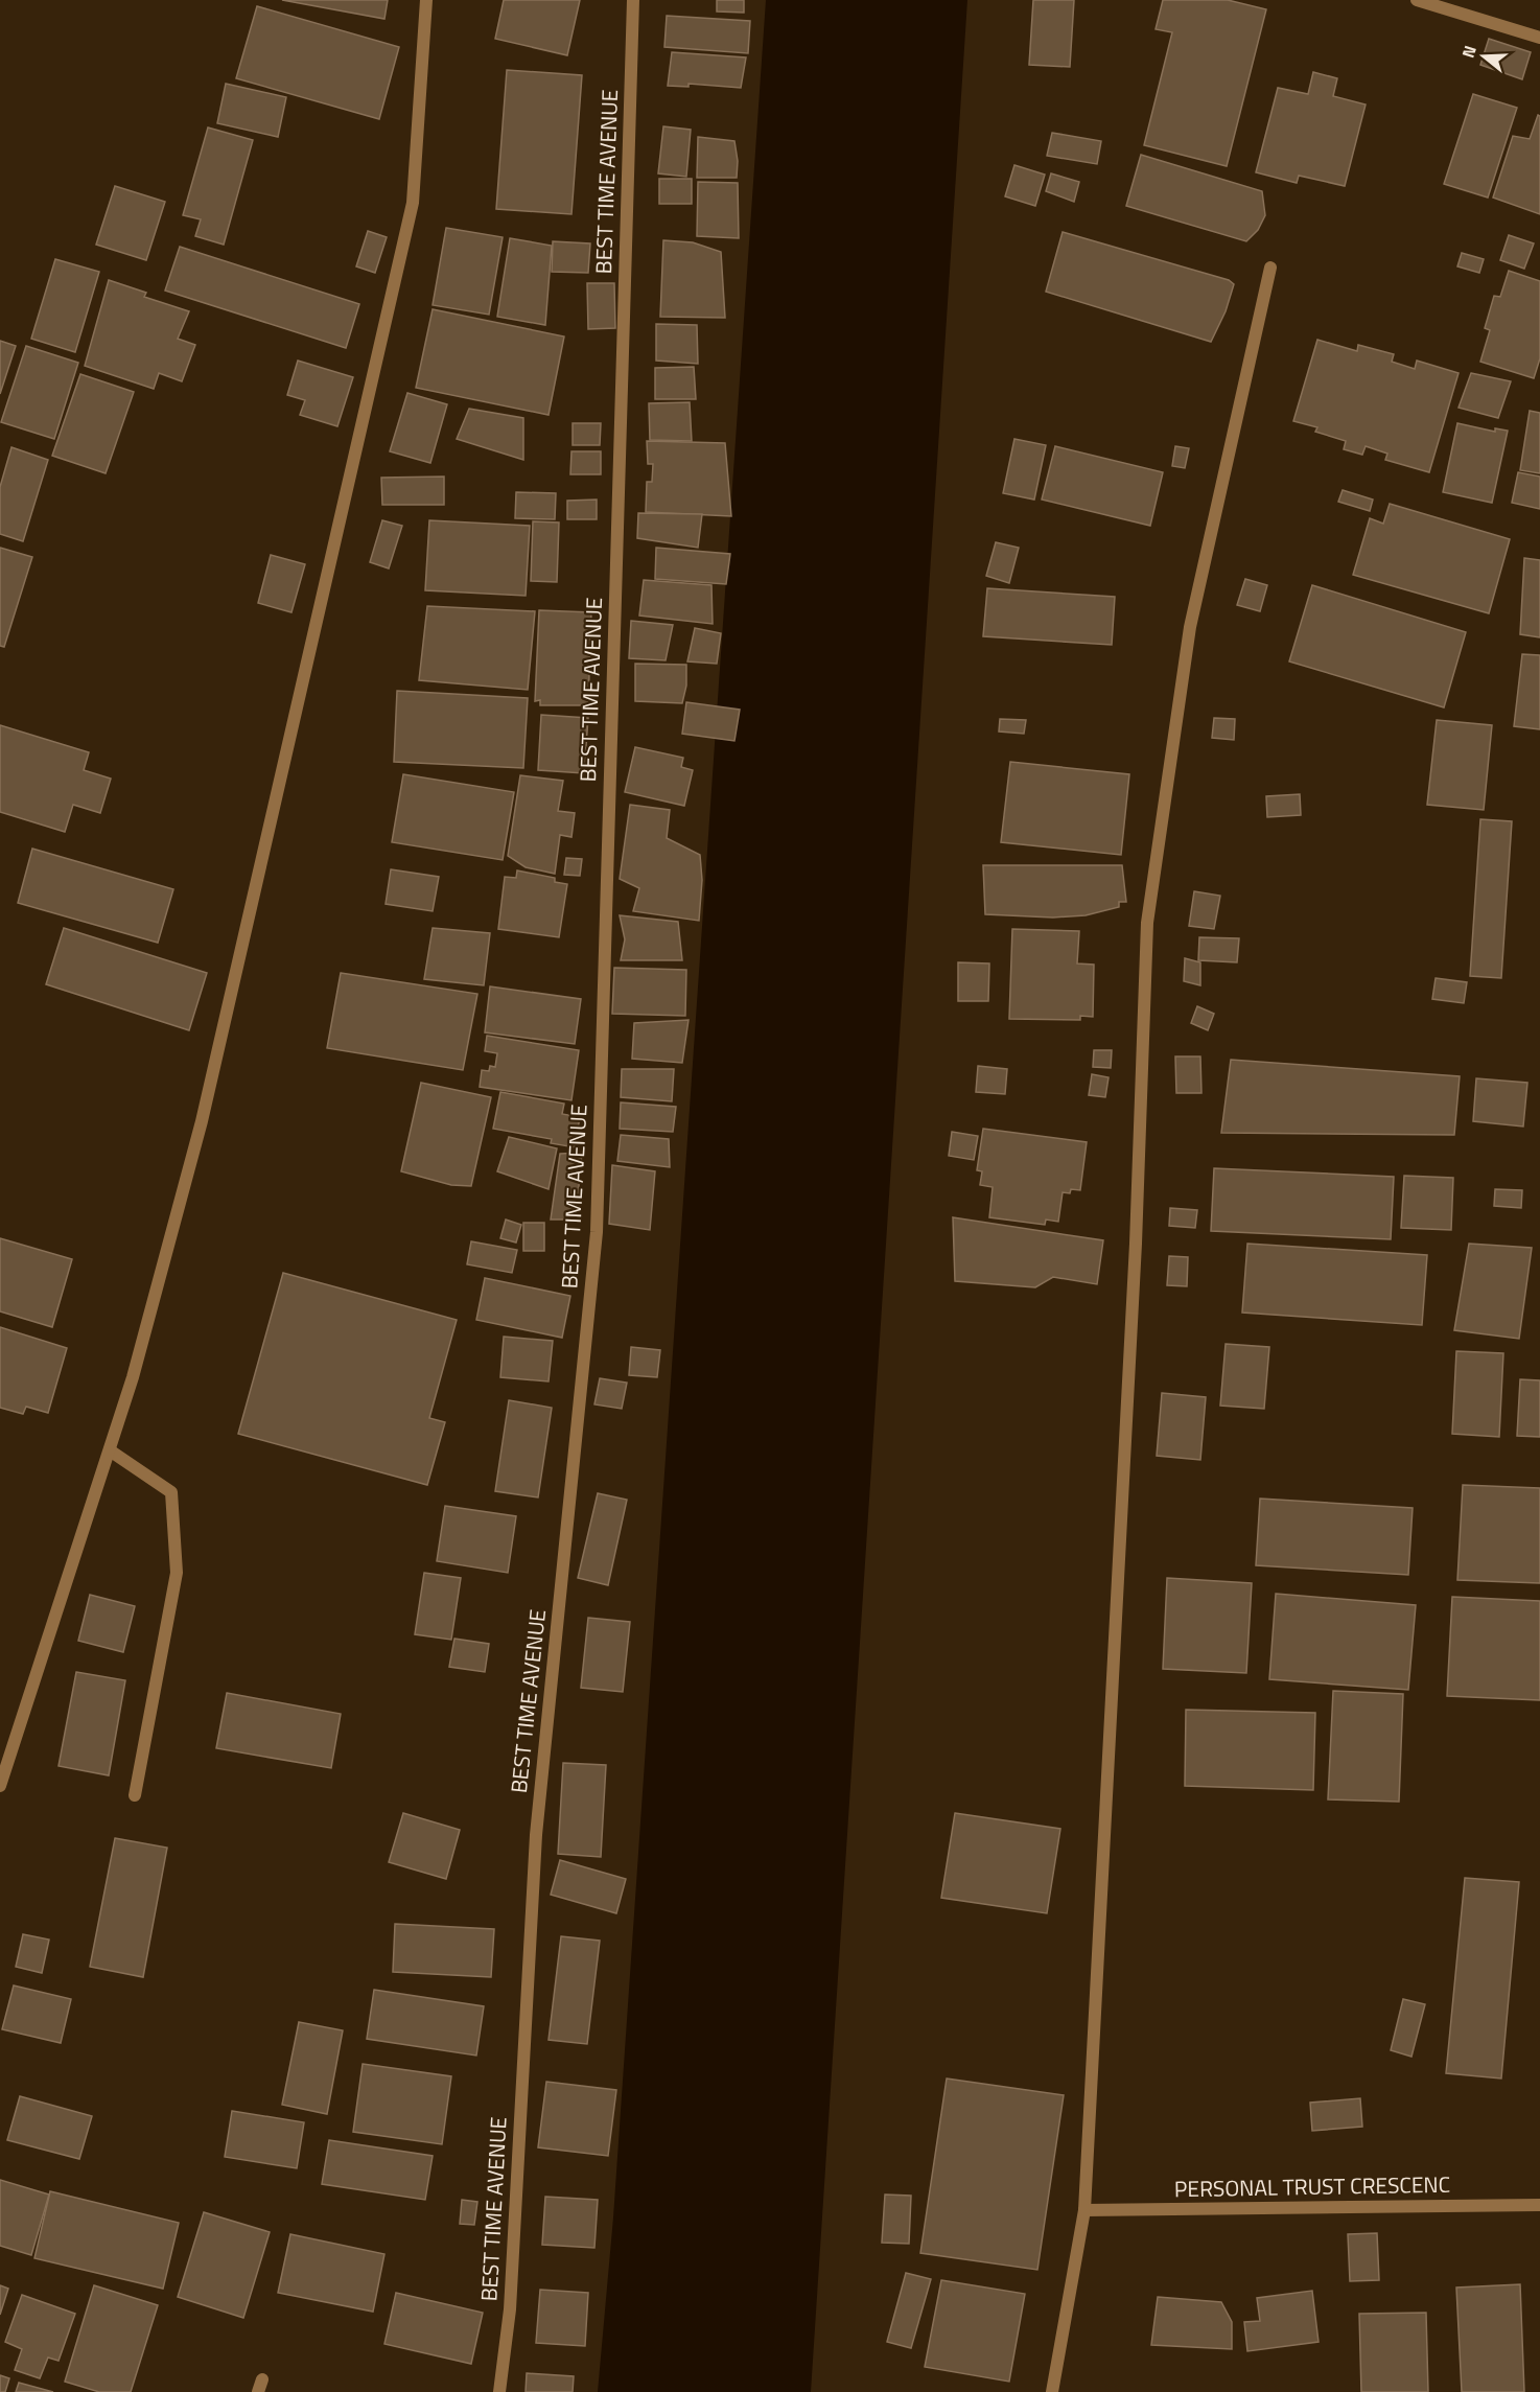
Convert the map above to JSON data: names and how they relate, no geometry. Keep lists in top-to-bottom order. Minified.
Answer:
{"streets":{"street":["BEST TIME AVENUE","PERSONAL TRUST CRESCENC"]},"north":"left"}
